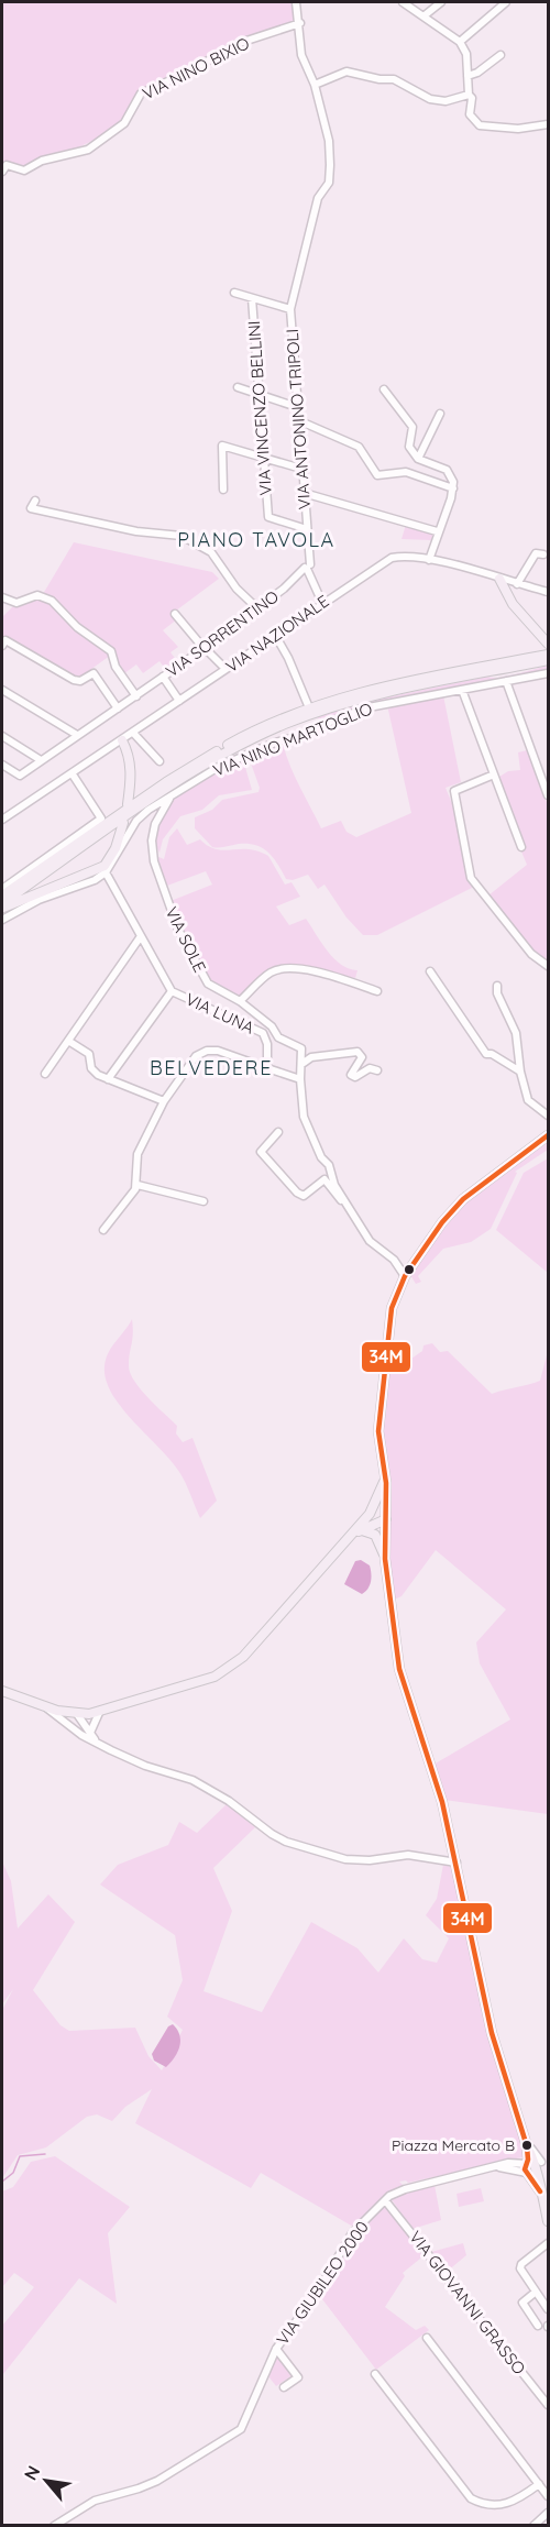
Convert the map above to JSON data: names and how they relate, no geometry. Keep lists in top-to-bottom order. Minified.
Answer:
{"streets":{"street":["VIA NINO BIXIO","VIA VINCENZO BELLINI","VIA ANTONINO TRIPOLI","VIA SORRENTINO","VIA NAZIONALE","VIA NINO MARTOGLIO","VIA SOLE","VIA LUNA","VIA GIUBILEO 2000","VIA GIOVANNI GRASSO"]},"crossings":[["VIA NINO BIXIO","VIA ANTONINO TRIPOLI"],["VIA VINCENZO BELLINI","VIA ANTONINO TRIPOLI"],["VIA ANTONINO TRIPOLI","VIA SORRENTINO"],["VIA NINO MARTOGLIO","VIA SOLE"],["VIA NINO MARTOGLIO","VIA LUNA"],["VIA GIUBILEO 2000","VIA GIOVANNI GRASSO"]],"districts":["PIANO TAVOLA","BELVEDERE"],"places":["Piazza Mercato B"],"lines":["transit line 34M"],"north":"top left"}
